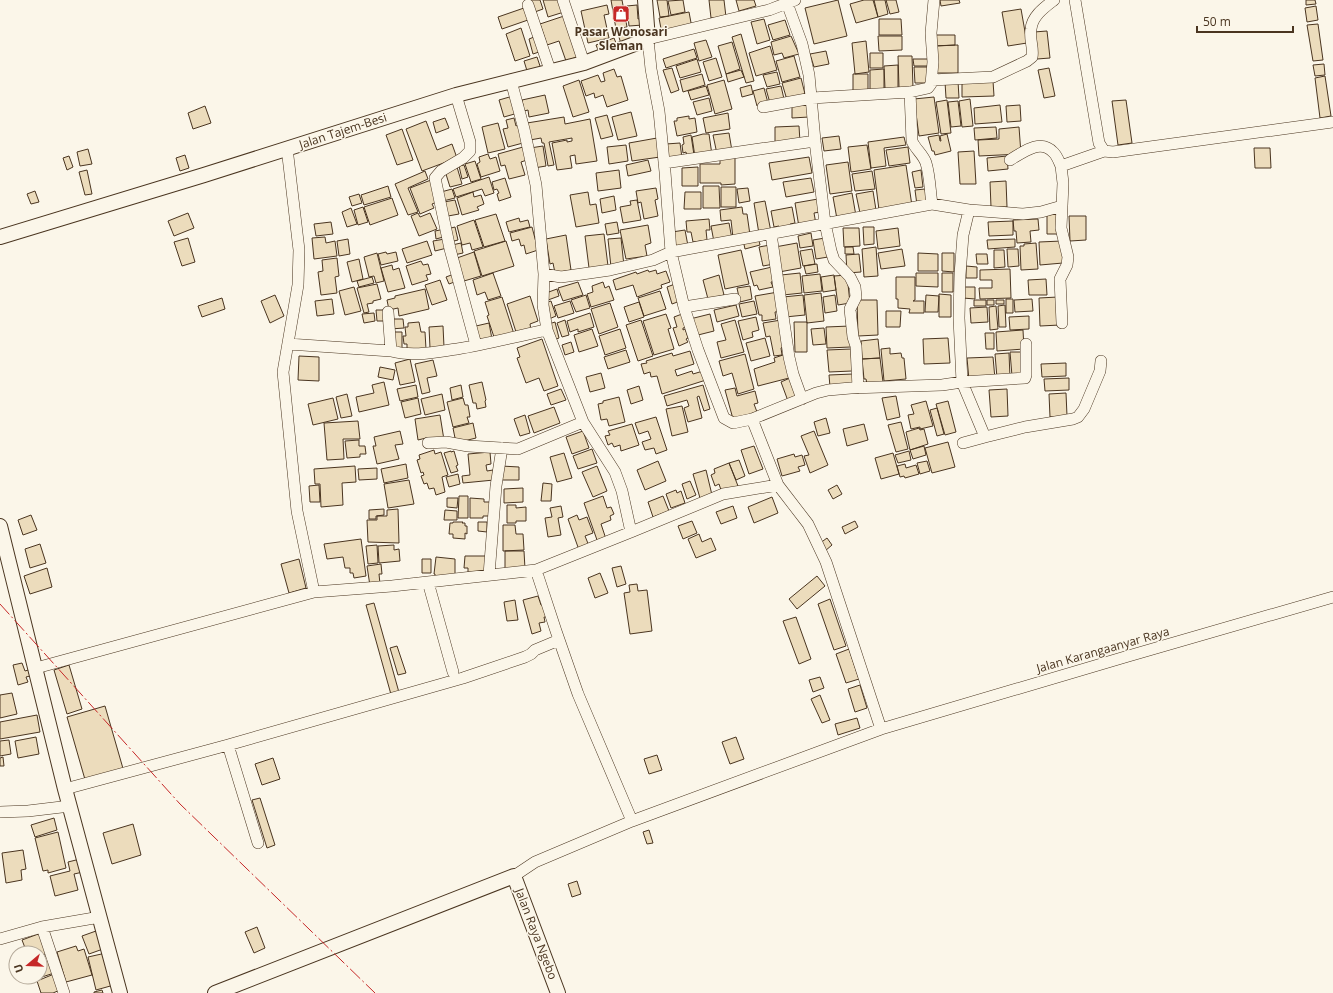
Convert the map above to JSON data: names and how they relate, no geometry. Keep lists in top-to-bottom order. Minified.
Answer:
{"streets":{"street":["Jalan Tajem-Besi","Jalan Karangaanyar Raya","Jalan Raya Ngebo"]},"crossings":[["Jalan Karangaanyar Raya","Jalan Raya Ngebo"]],"places":{"shop":["Pasar Wonosari Sleman"]},"scale_bar":"50 m","north":"left"}
